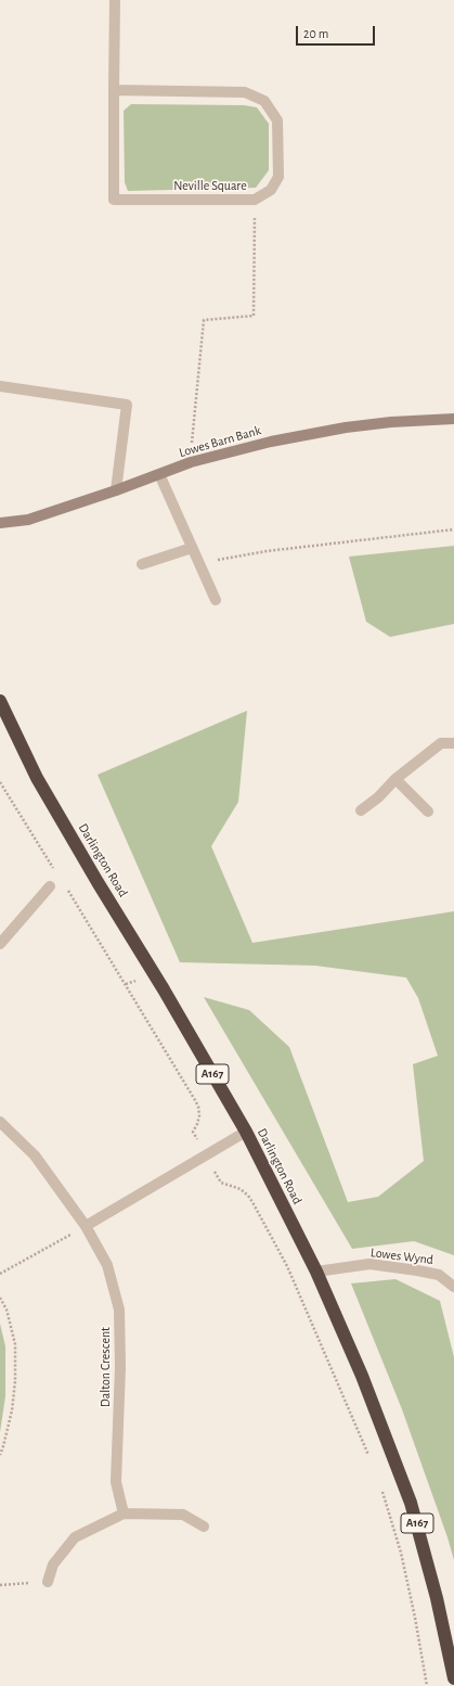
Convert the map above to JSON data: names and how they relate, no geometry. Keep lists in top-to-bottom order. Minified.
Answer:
{"streets":{"highway":["Darlington Road","A167"],"street":["Neville Square","Lowes Barn Bank","Lowes Wynd","Dalton Crescent"]},"crossings":[["Darlington Road","Lowes Wynd"]],"scale_bar":"20 m"}
